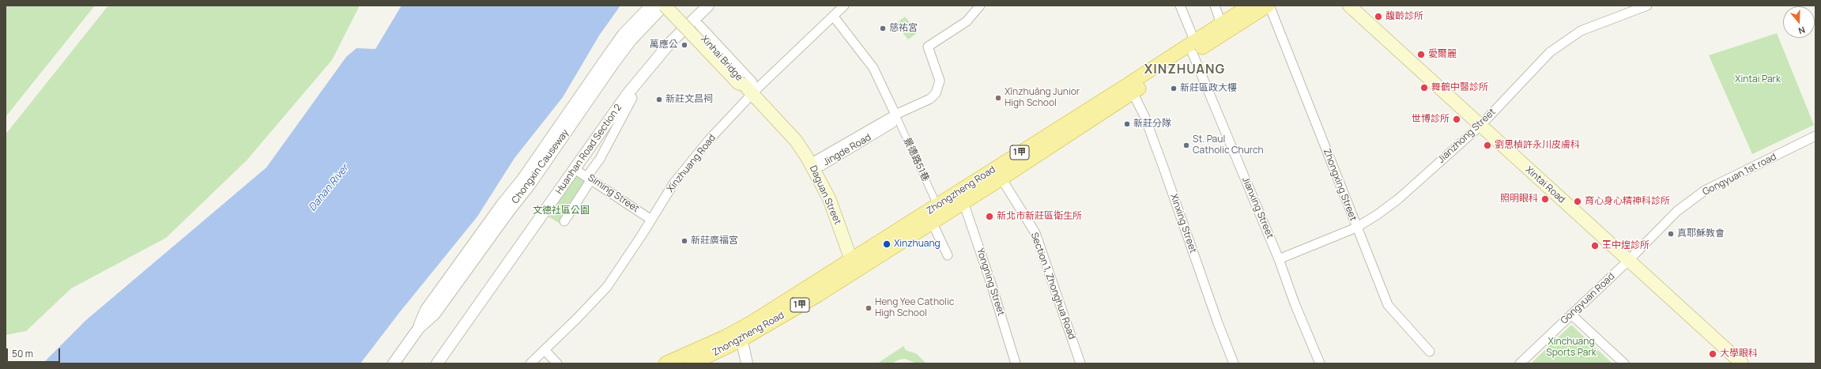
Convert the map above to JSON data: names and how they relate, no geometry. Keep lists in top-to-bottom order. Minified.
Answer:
{"streets":{"main road":["Xinhai Bridge","1甲","Xintai Road","Zhongzheng Road","Daguan Street"],"street":["Jianzhong Street","Huanhan Road Section 2","Jingde Road","景德路51巷","Xinzhuang Road","Chongxin Causeway","Gongyuan 1st road","Zhongxing Street","Siming Street","Jianxing Street","Xinxing Street","Yongning Street","Section 1, Zhonghua Road","Gongyuan Road"]},"crossings":[["Xinhai Bridge","Chongxin Causeway"],["Xinhai Bridge","Daguan Street"],["Jianzhong Street","Zhongxing Street"],["Jianzhong Street","Xintai Road"],["Jianzhong Street","Jianxing Street"],["Huanhan Road Section 2","Siming Street"],["Jingde Road","景德路51巷"],["Jingde Road","Daguan Street"],["景德路51巷","Zhongzheng Road"],["Xinzhuang Road","Siming Street"],["Xinzhuang Road","Daguan Street"],["Gongyuan 1st road","Xintai Road"],["Gongyuan 1st road","Gongyuan Road"],["Zhongxing Street","Zhongzheng Road"],["Xintai Road","Gongyuan Road"],["Zhongzheng Road","Daguan Street"],["Zhongzheng Road","Jianxing Street"],["Zhongzheng Road","Xinxing Street"],["Zhongzheng Road","Yongning Street"],["Zhongzheng Road","Section 1, Zhonghua Road"]],"districts":["XINZHUANG"],"water":["Dahan River"],"parks":["Xintai Park","文德社區公園","Xinchuang Sports Park"],"places":["馥齡診所","慈祐宮","萬應公","愛爾麗","舞鶴中醫診所","新莊區政大樓","Xīnzhuāng Junior High School","新莊文昌祠","世博診所","新莊分隊","St. Paul Catholic Church","劉思楨許永川皮膚科","照明眼科","育心身心精神科診所","新北市新莊區衛生所","真耶穌教會","新莊廣福宮","Xinzhuang","王中煌診所","Heng Yee Catholic High School","大學眼科"],"scale_bar":"50 m","north":"bottom"}
